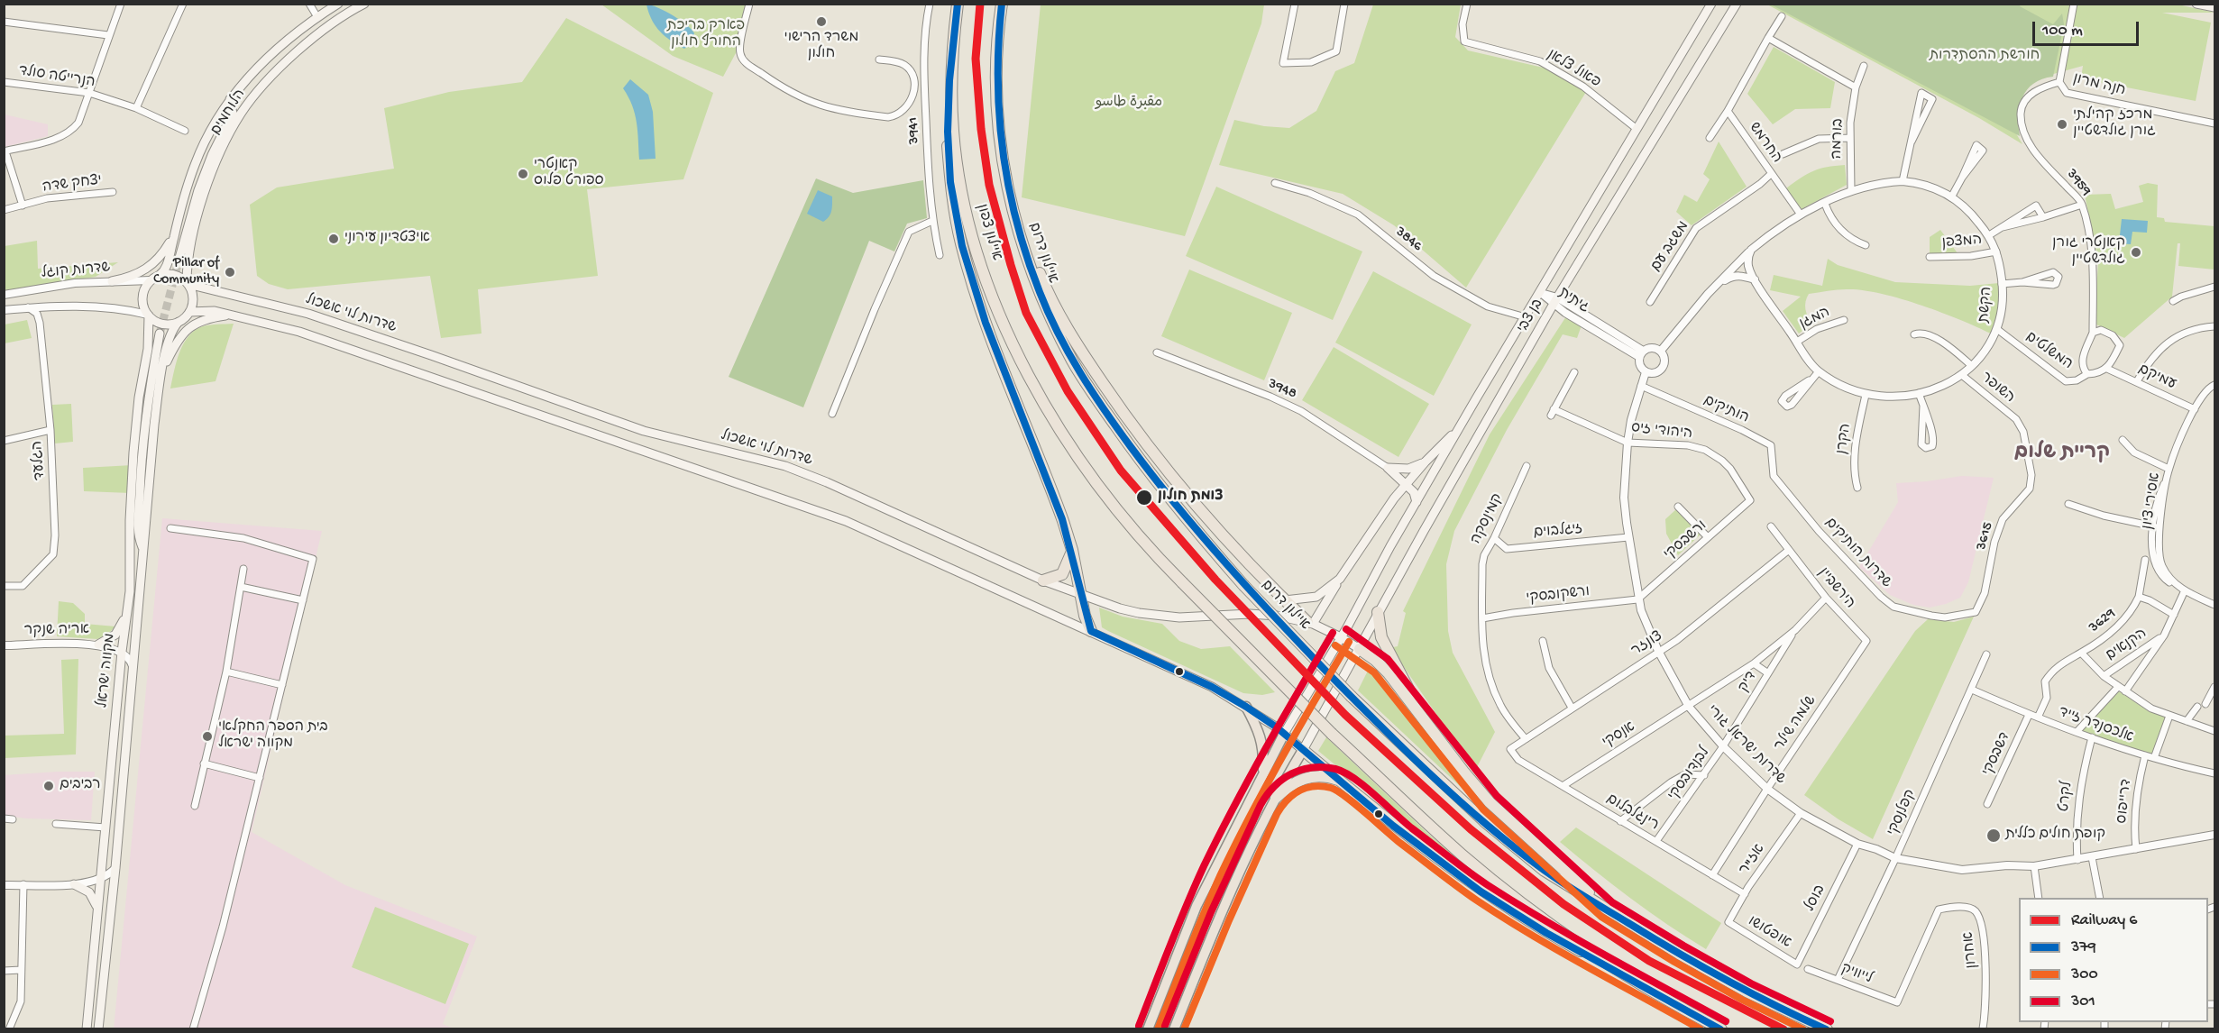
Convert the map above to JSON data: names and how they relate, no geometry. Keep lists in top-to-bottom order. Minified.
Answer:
{"streets":{"highway":["איילון צפון","איילון דרום"],"main road":["הלוחמים","שדרות לוי אשכול","בן צבי","מקווה ישראל"],"street":["פאול צלאן","הנרייטה סולד","חנה מרון","3941","בורמה","החרמש","3959","יצחק שדה","3846","המצפן","משגב עם","שדרות קוגל","גיתית","הקשת","המגן","המשלטים","עמיקם","השופר","3948","הותיקים","היהודי זיס","הקרן","הגלעד","אסירי ציון","קמינסקה","זיגלבוים","3615","ורשבסקי","שדרות הותיקים","הירשביין","ורשקובסקי","3629","אריה שנקר","צונזר","הקנאים","דיק","שלמה שילר","אלכסנדר זייד","אנסקי","שדרות ישראל גורי","דשבסקי","לבנדובסקי","לקרט","דרייפוס","רינגלבלום","קפלנסקי","אז\"ר","בוסל","אופטושו","אחרון","לייוויק"]},"crossings":[["פאול צלאן","בן צבי"],["חנה מרון","3959"],["הלוחמים","שדרות קוגל"],["הלוחמים","שדרות לוי אשכול"],["הלוחמים","מקווה ישראל"],["בורמה","הקשת"],["החרמש","משגב עם"],["החרמש","הקשת"],["3959","המשלטים"],["3959","עמיקם"],["3846","בן צבי"],["המצפן","הקשת"],["שדרות קוגל","שדרות לוי אשכול"],["שדרות קוגל","מקווה ישראל"],["גיתית","הקשת"],["גיתית","בן צבי"],["גיתית","שדרות ישראל גורי"],["הקשת","המגן"],["הקשת","המשלטים"],["הקשת","השופר"],["הקשת","הקרן"],["הקשת","שדרות ישראל גורי"],["שדרות לוי אשכול","בן צבי"],["שדרות לוי אשכול","מקווה ישראל"],["המשלטים","עמיקם"],["עמיקם","אסירי ציון"],["השופר","3615"],["הותיקים","שדרות הותיקים"],["הותיקים","שדרות ישראל גורי"],["היהודי זיס","ורשבסקי"],["היהודי זיס","שדרות ישראל גורי"],["אסירי ציון","הקנאים"],["קמינסקה","זיגלבוים"],["קמינסקה","ורשקובסקי"],["קמינסקה","צונזר"],["זיגלבוים","שדרות ישראל גורי"],["3615","שדרות הותיקים"],["ורשבסקי","ורשקובסקי"],["ורשבסקי","שדרות ישראל גורי"],["הירשביין","צונזר"],["הירשביין","דיק"],["הירשביין","שלמה שילר"],["ורשקובסקי","שדרות ישראל גורי"],["3629","אלכסנדר זייד"],["אריה שנקר","מקווה ישראל"],["צונזר","שדרות ישראל גורי"],["צונזר","רינגלבלום"],["דיק","אנסקי"],["דיק","שדרות ישראל גורי"],["דיק","לבנדובסקי"],["שלמה שילר","שדרות ישראל גורי"],["שלמה שילר","רינגלבלום"],["אלכסנדר זייד","דשבסקי"],["אלכסנדר זייד","לקרט"],["אלכסנדר זייד","דרייפוס"],["אלכסנדר זייד","קפלנסקי"],["אנסקי","שדרות ישראל גורי"],["אנסקי","רינגלבלום"],["שדרות ישראל גורי","לבנדובסקי"],["שדרות ישראל גורי","לקרט"],["שדרות ישראל גורי","דרייפוס"],["שדרות ישראל גורי","קפלנסקי"],["שדרות ישראל גורי","אז\"ר"],["שדרות ישראל גורי","בוסל"],["לבנדובסקי","רינגלבלום"],["רינגלבלום","אז\"ר"],["קפלנסקי","לייוויק"],["אז\"ר","אופטושו"],["בוסל","אופטושו"],["אחרון","לייוויק"]],"districts":["קריית שלום"],"parks":["פארק בריכת החורף חולון","חורשת ההסתדרות","مقبرة طاسو"],"places":["משרד הרישוי חולון","מרכז קהילתי גורן גולדשטיין","קאנטרי ספורט פלוס","איצטדיון עירוני","קאנטרי גורן גולדשטיין","Pillar of Community","צומת חולון","בית הספר החקלאי מקווה ישראל","רביבים","קופת חולים כללית"],"lines":["rail line 6","transit line 379","transit line 301","transit line 300"],"legend":["Railway 6","379","300","301"],"scale_bar":"100 m"}
